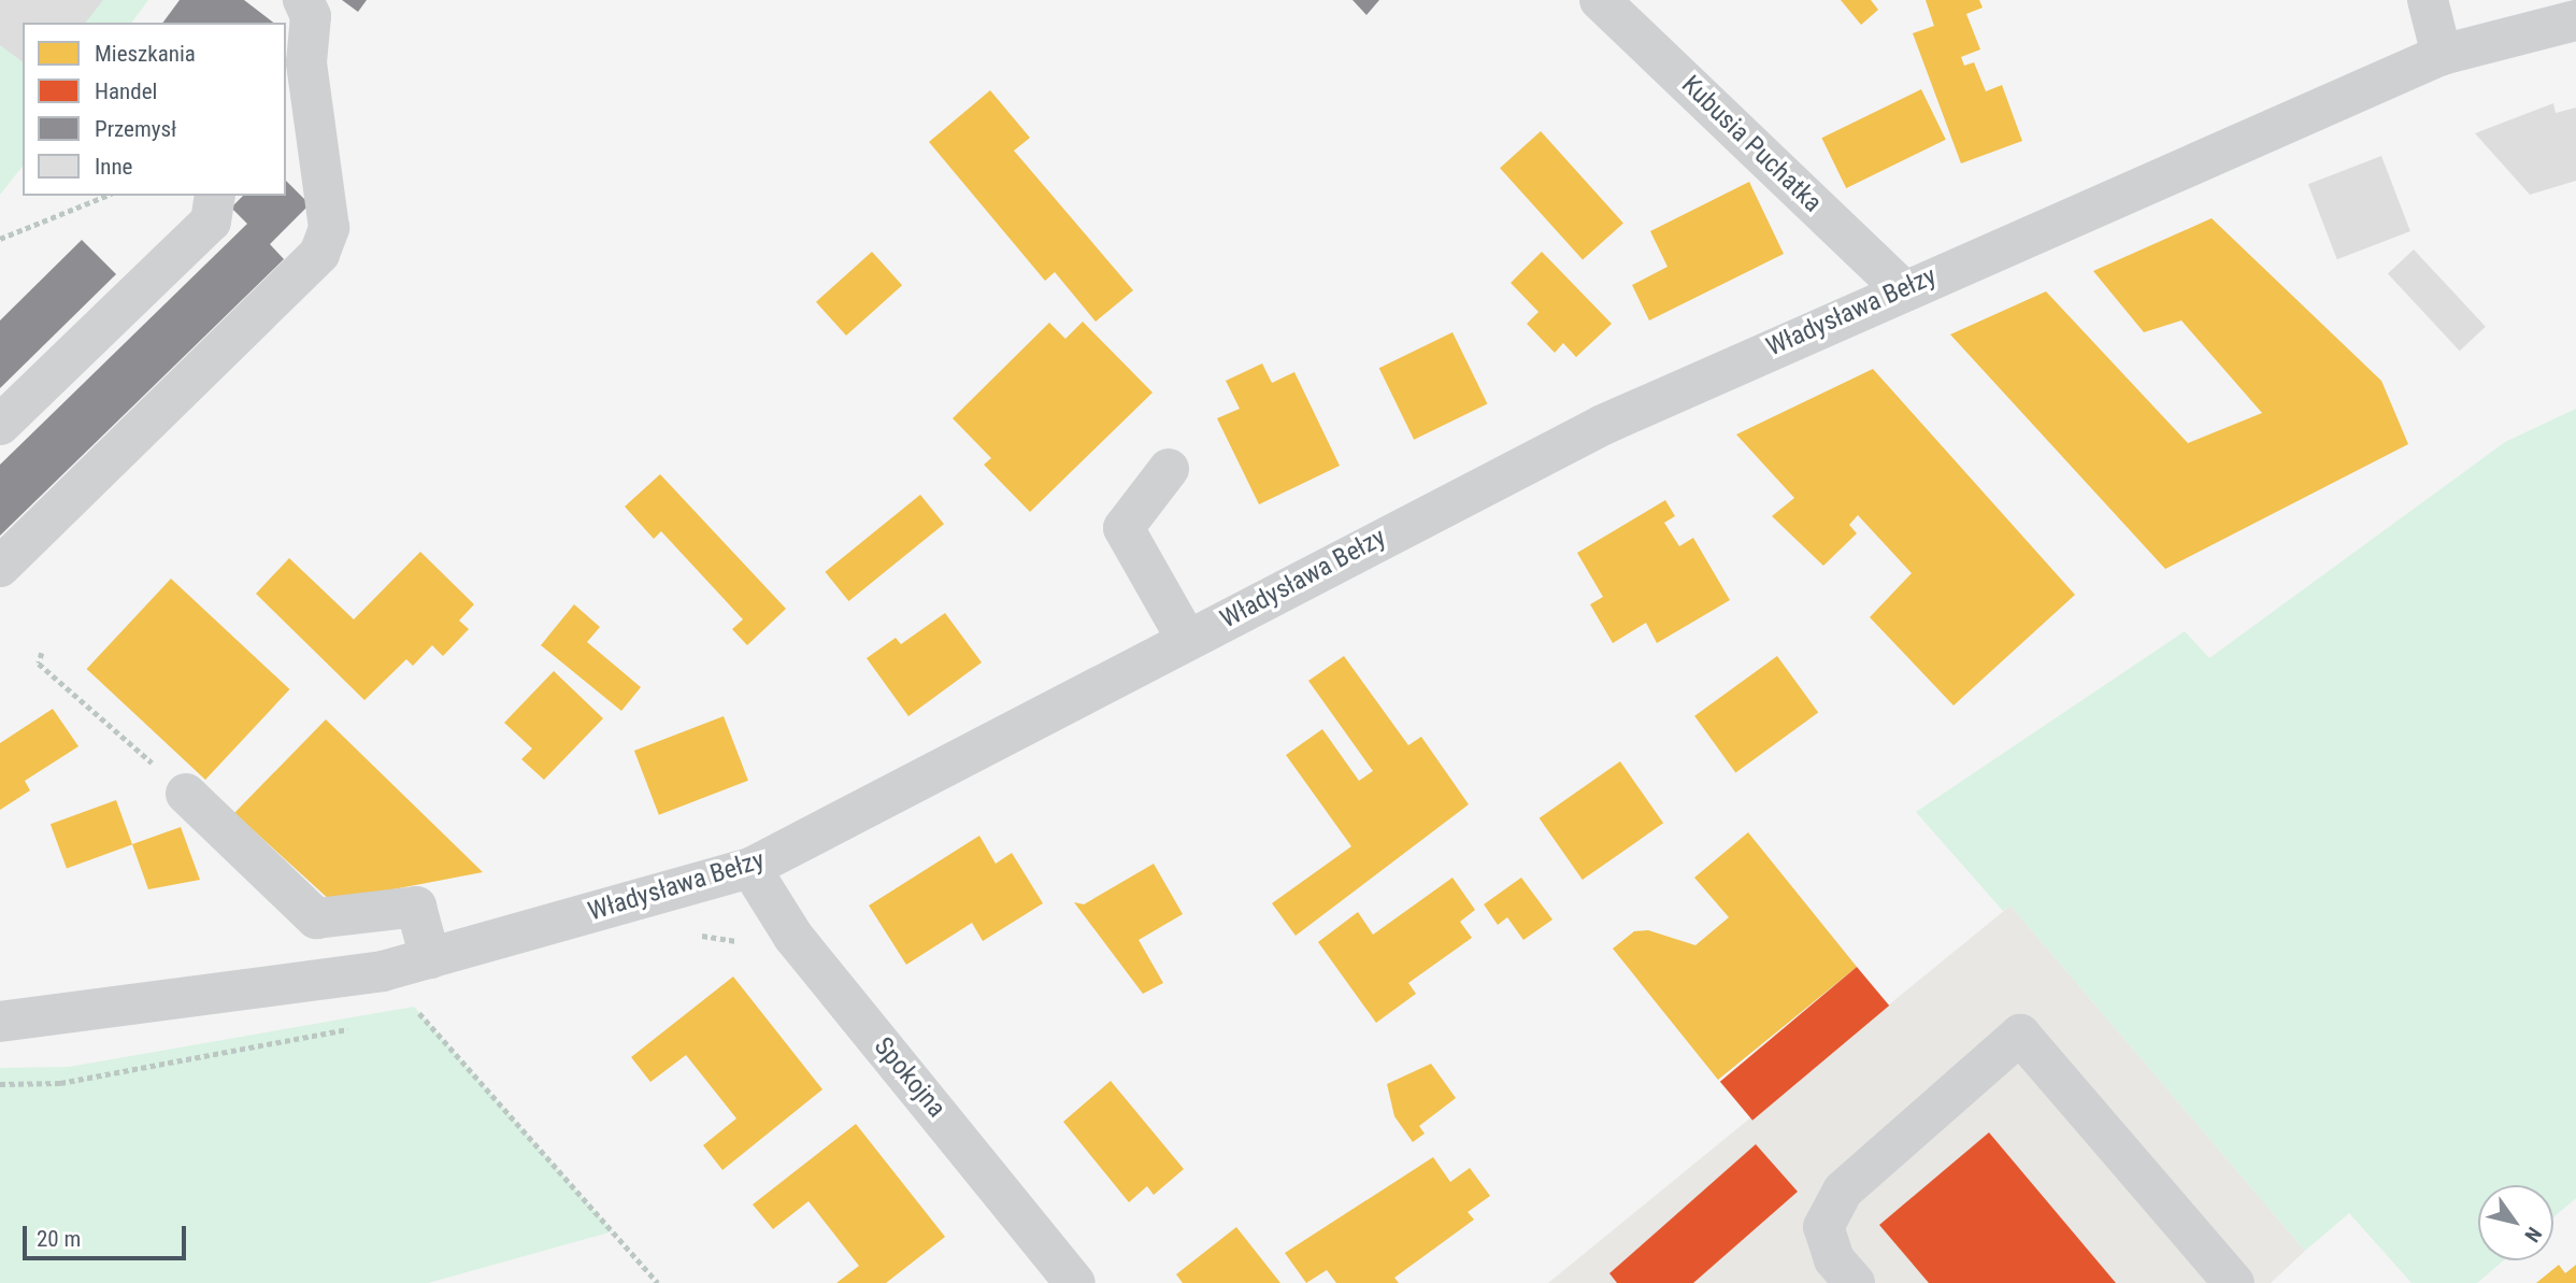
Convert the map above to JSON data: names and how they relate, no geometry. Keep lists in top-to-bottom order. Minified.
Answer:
{"streets":{"street":["Kubusia Puchatka","Władysława Bełzy","Spokojna"]},"crossings":[["Kubusia Puchatka","Władysława Bełzy"],["Władysława Bełzy","Spokojna"]],"legend":["Mieszkania","Handel","Przemysł","Inne"],"scale_bar":"20 m","north":"bottom right"}
